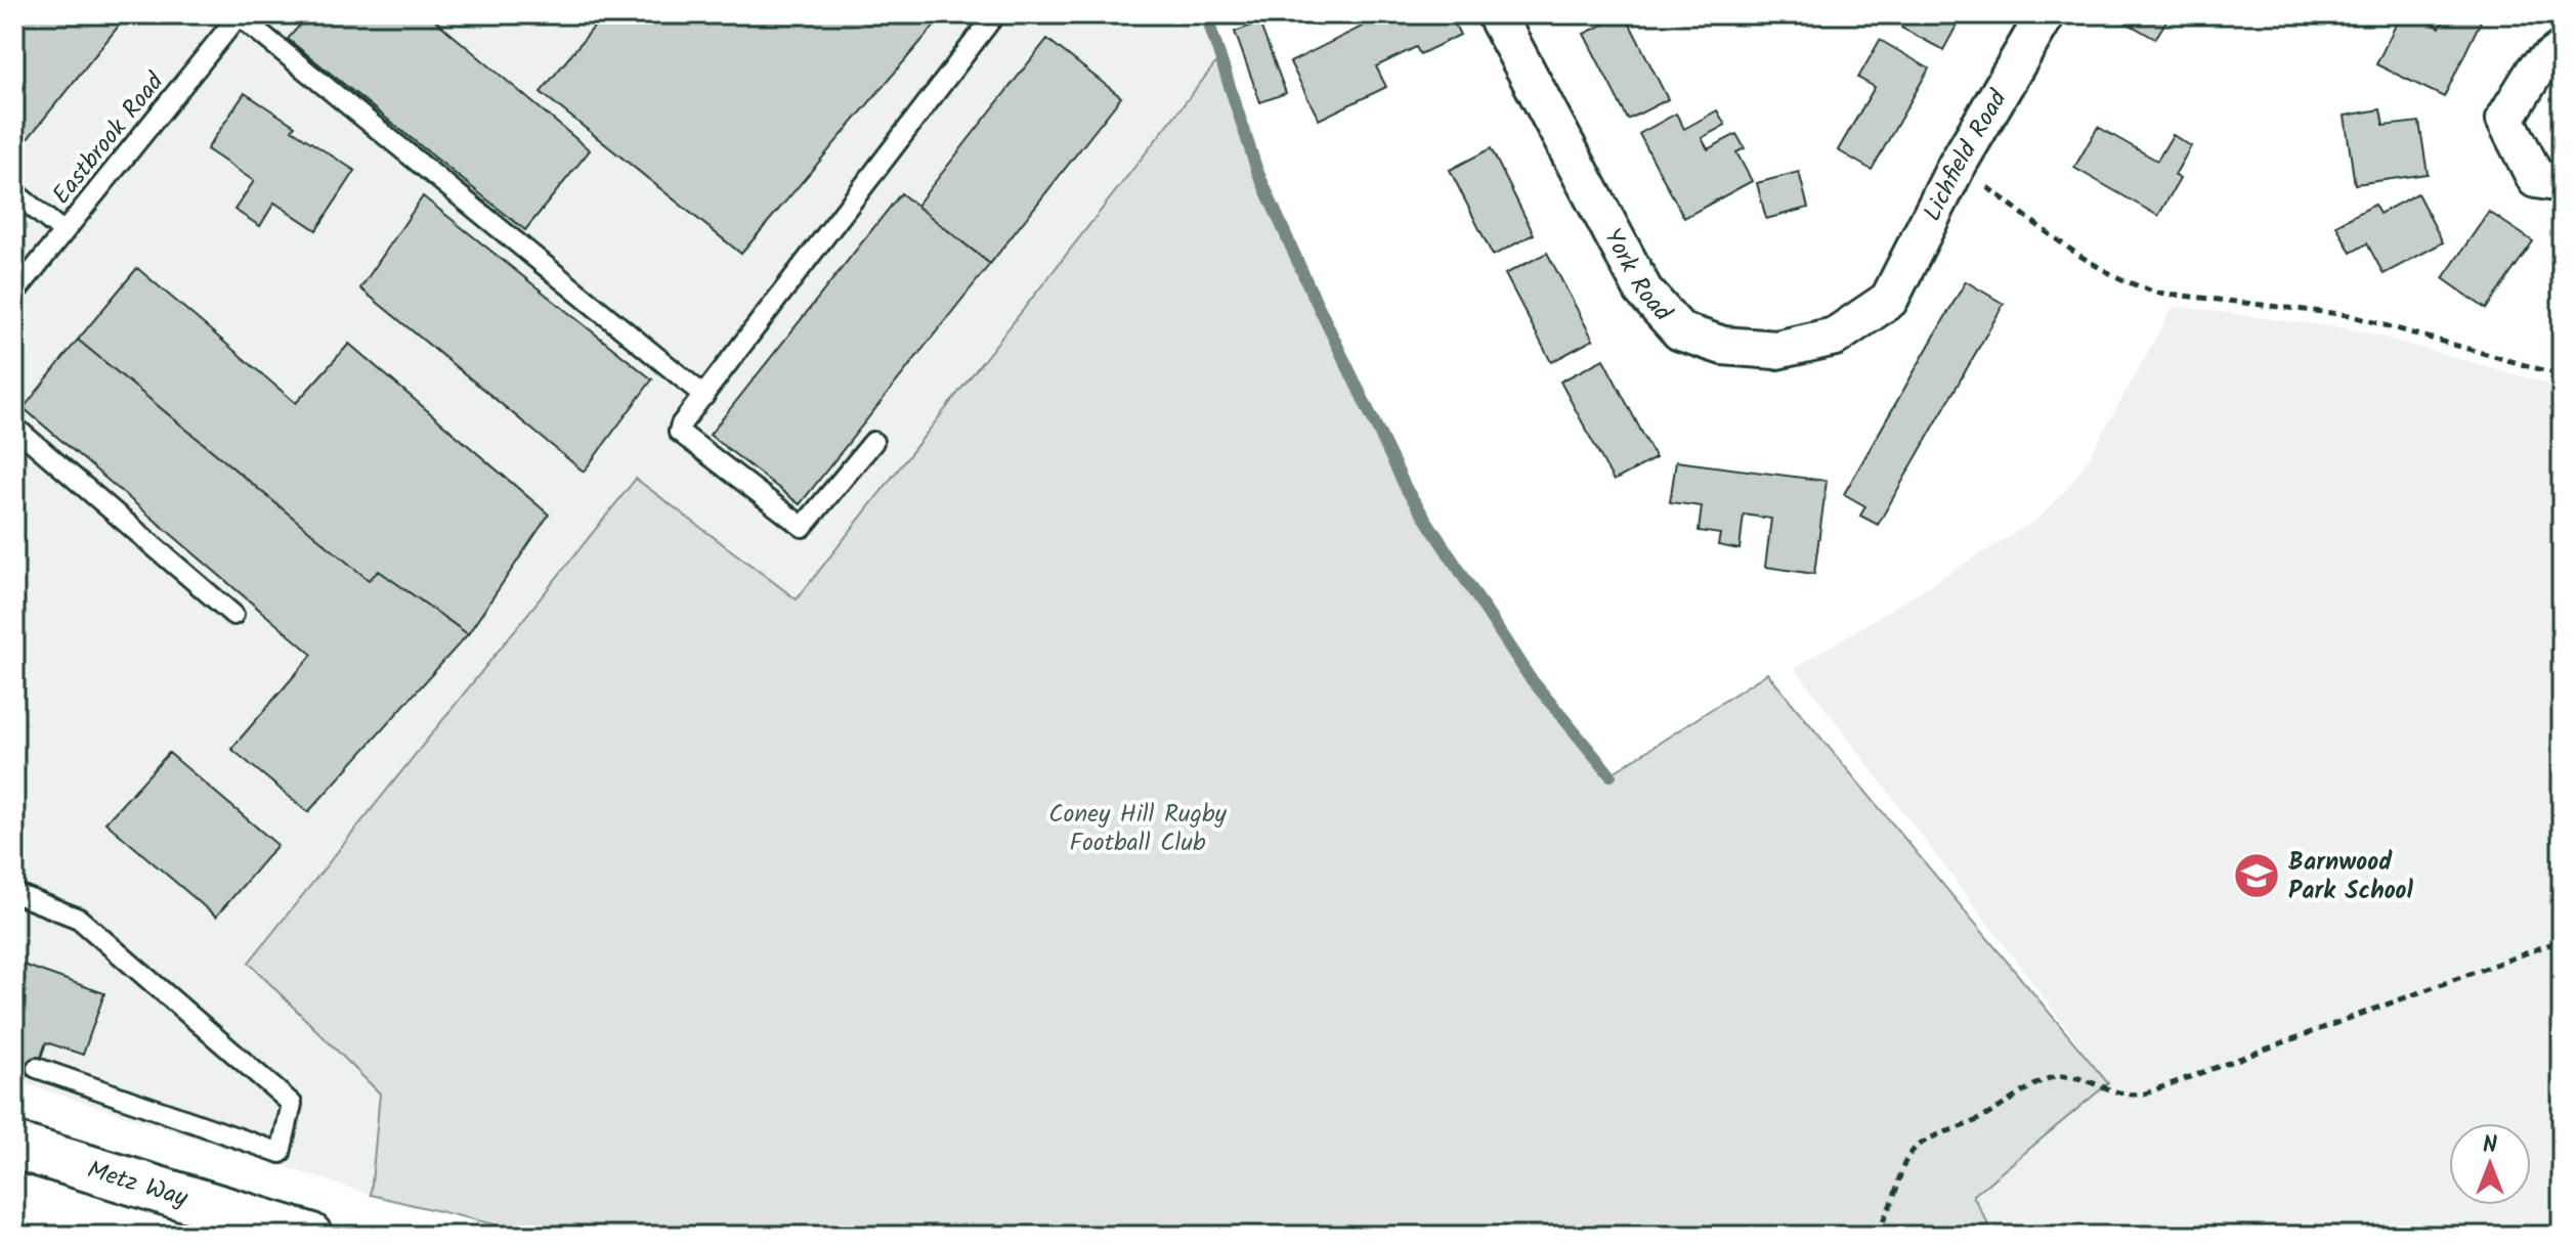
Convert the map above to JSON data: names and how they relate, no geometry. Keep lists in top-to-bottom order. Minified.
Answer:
{"streets":{"street":["Lichfield Road","York Road","Metz Way"],"lane":["Eastbrook Road"]},"crossings":[["Lichfield Road","York Road"]],"parks":["Coney Hill Rugby Football Club"],"places":{"school or university":["Barnwood Park School"]},"north":"top"}
